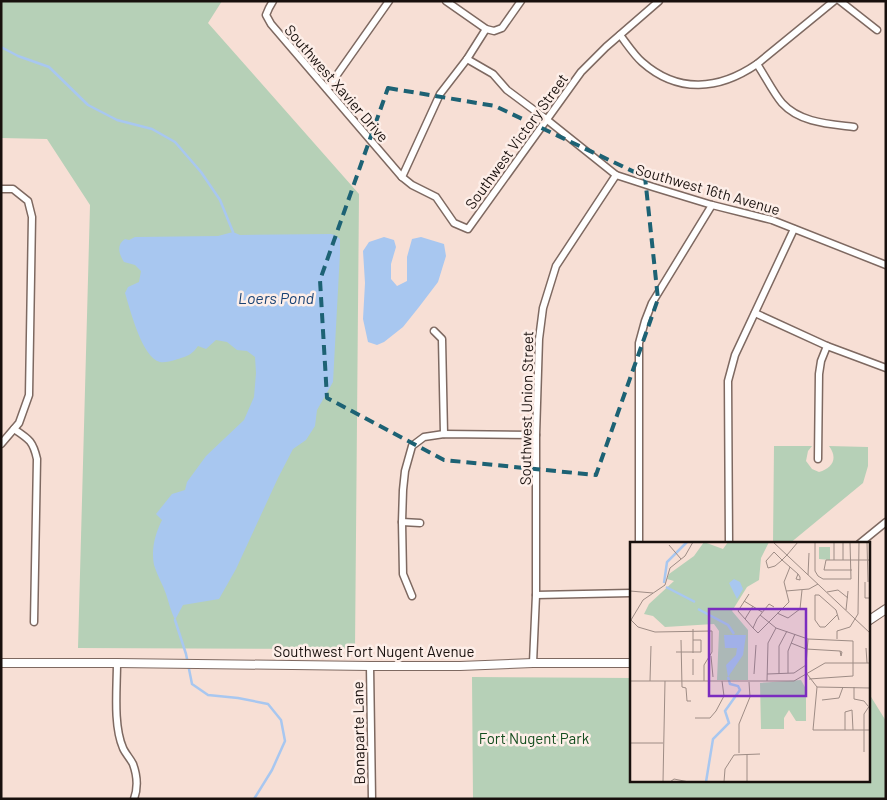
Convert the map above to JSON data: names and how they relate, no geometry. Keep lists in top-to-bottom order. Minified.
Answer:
{"streets":{"street":["Southwest Xavier Drive","Southwest Victory Street","Southwest 16th Avenue","Southwest Union Street","Southwest Fort Nugent Avenue","Bonaparte Lane"]},"crossings":[["Southwest Xavier Drive","Southwest Victory Street"],["Southwest Victory Street","Southwest 16th Avenue"],["Southwest 16th Avenue","Southwest Union Street"],["Southwest Union Street","Southwest Fort Nugent Avenue"],["Southwest Fort Nugent Avenue","Bonaparte Lane"]],"water":["Loers Pond"],"parks":["Fort Nugent Park"]}
